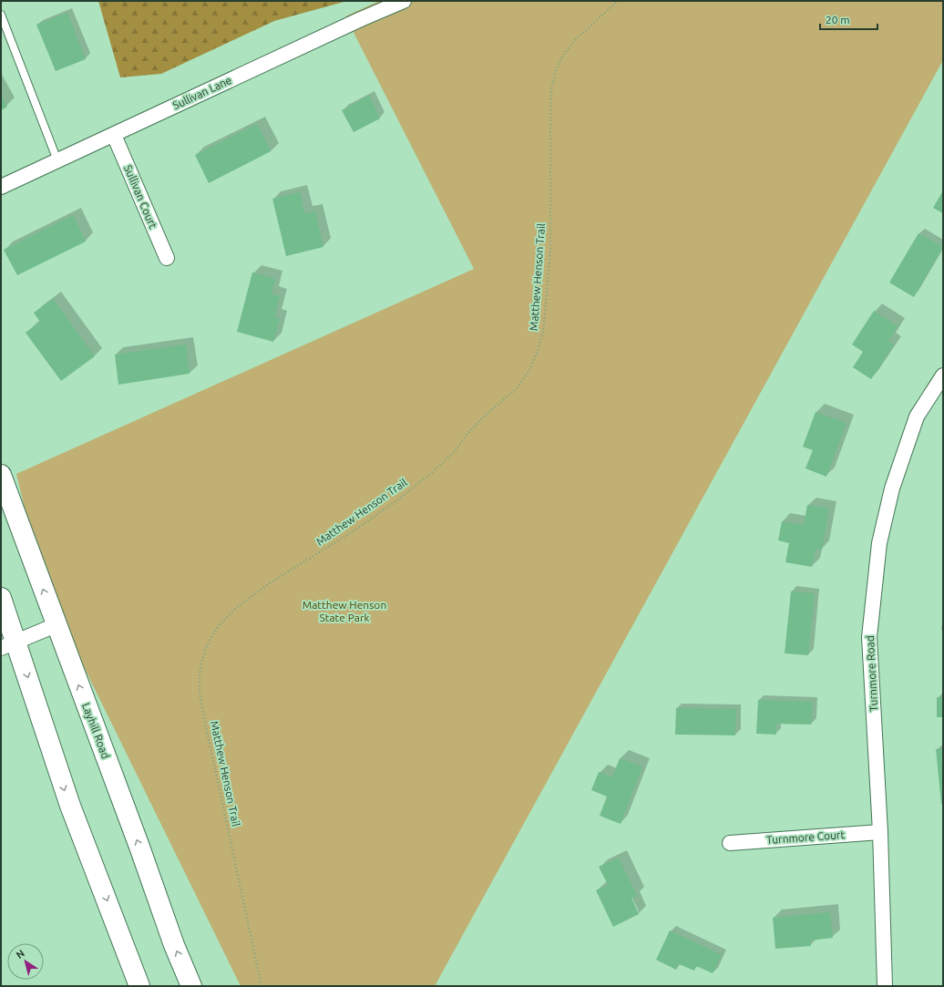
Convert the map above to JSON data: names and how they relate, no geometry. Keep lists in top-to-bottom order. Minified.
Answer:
{"streets":{"main road":["Layhill Road"],"street":["Sullivan Lane","Sullivan Court","Turnmore Road","Turnmore Court"],"path":["Matthew Henson Trail"]},"crossings":[["Sullivan Lane","Sullivan Court"],["Turnmore Road","Turnmore Court"]],"parks":["Matthew Henson State Park"],"scale_bar":"20 m","north":"top left"}
